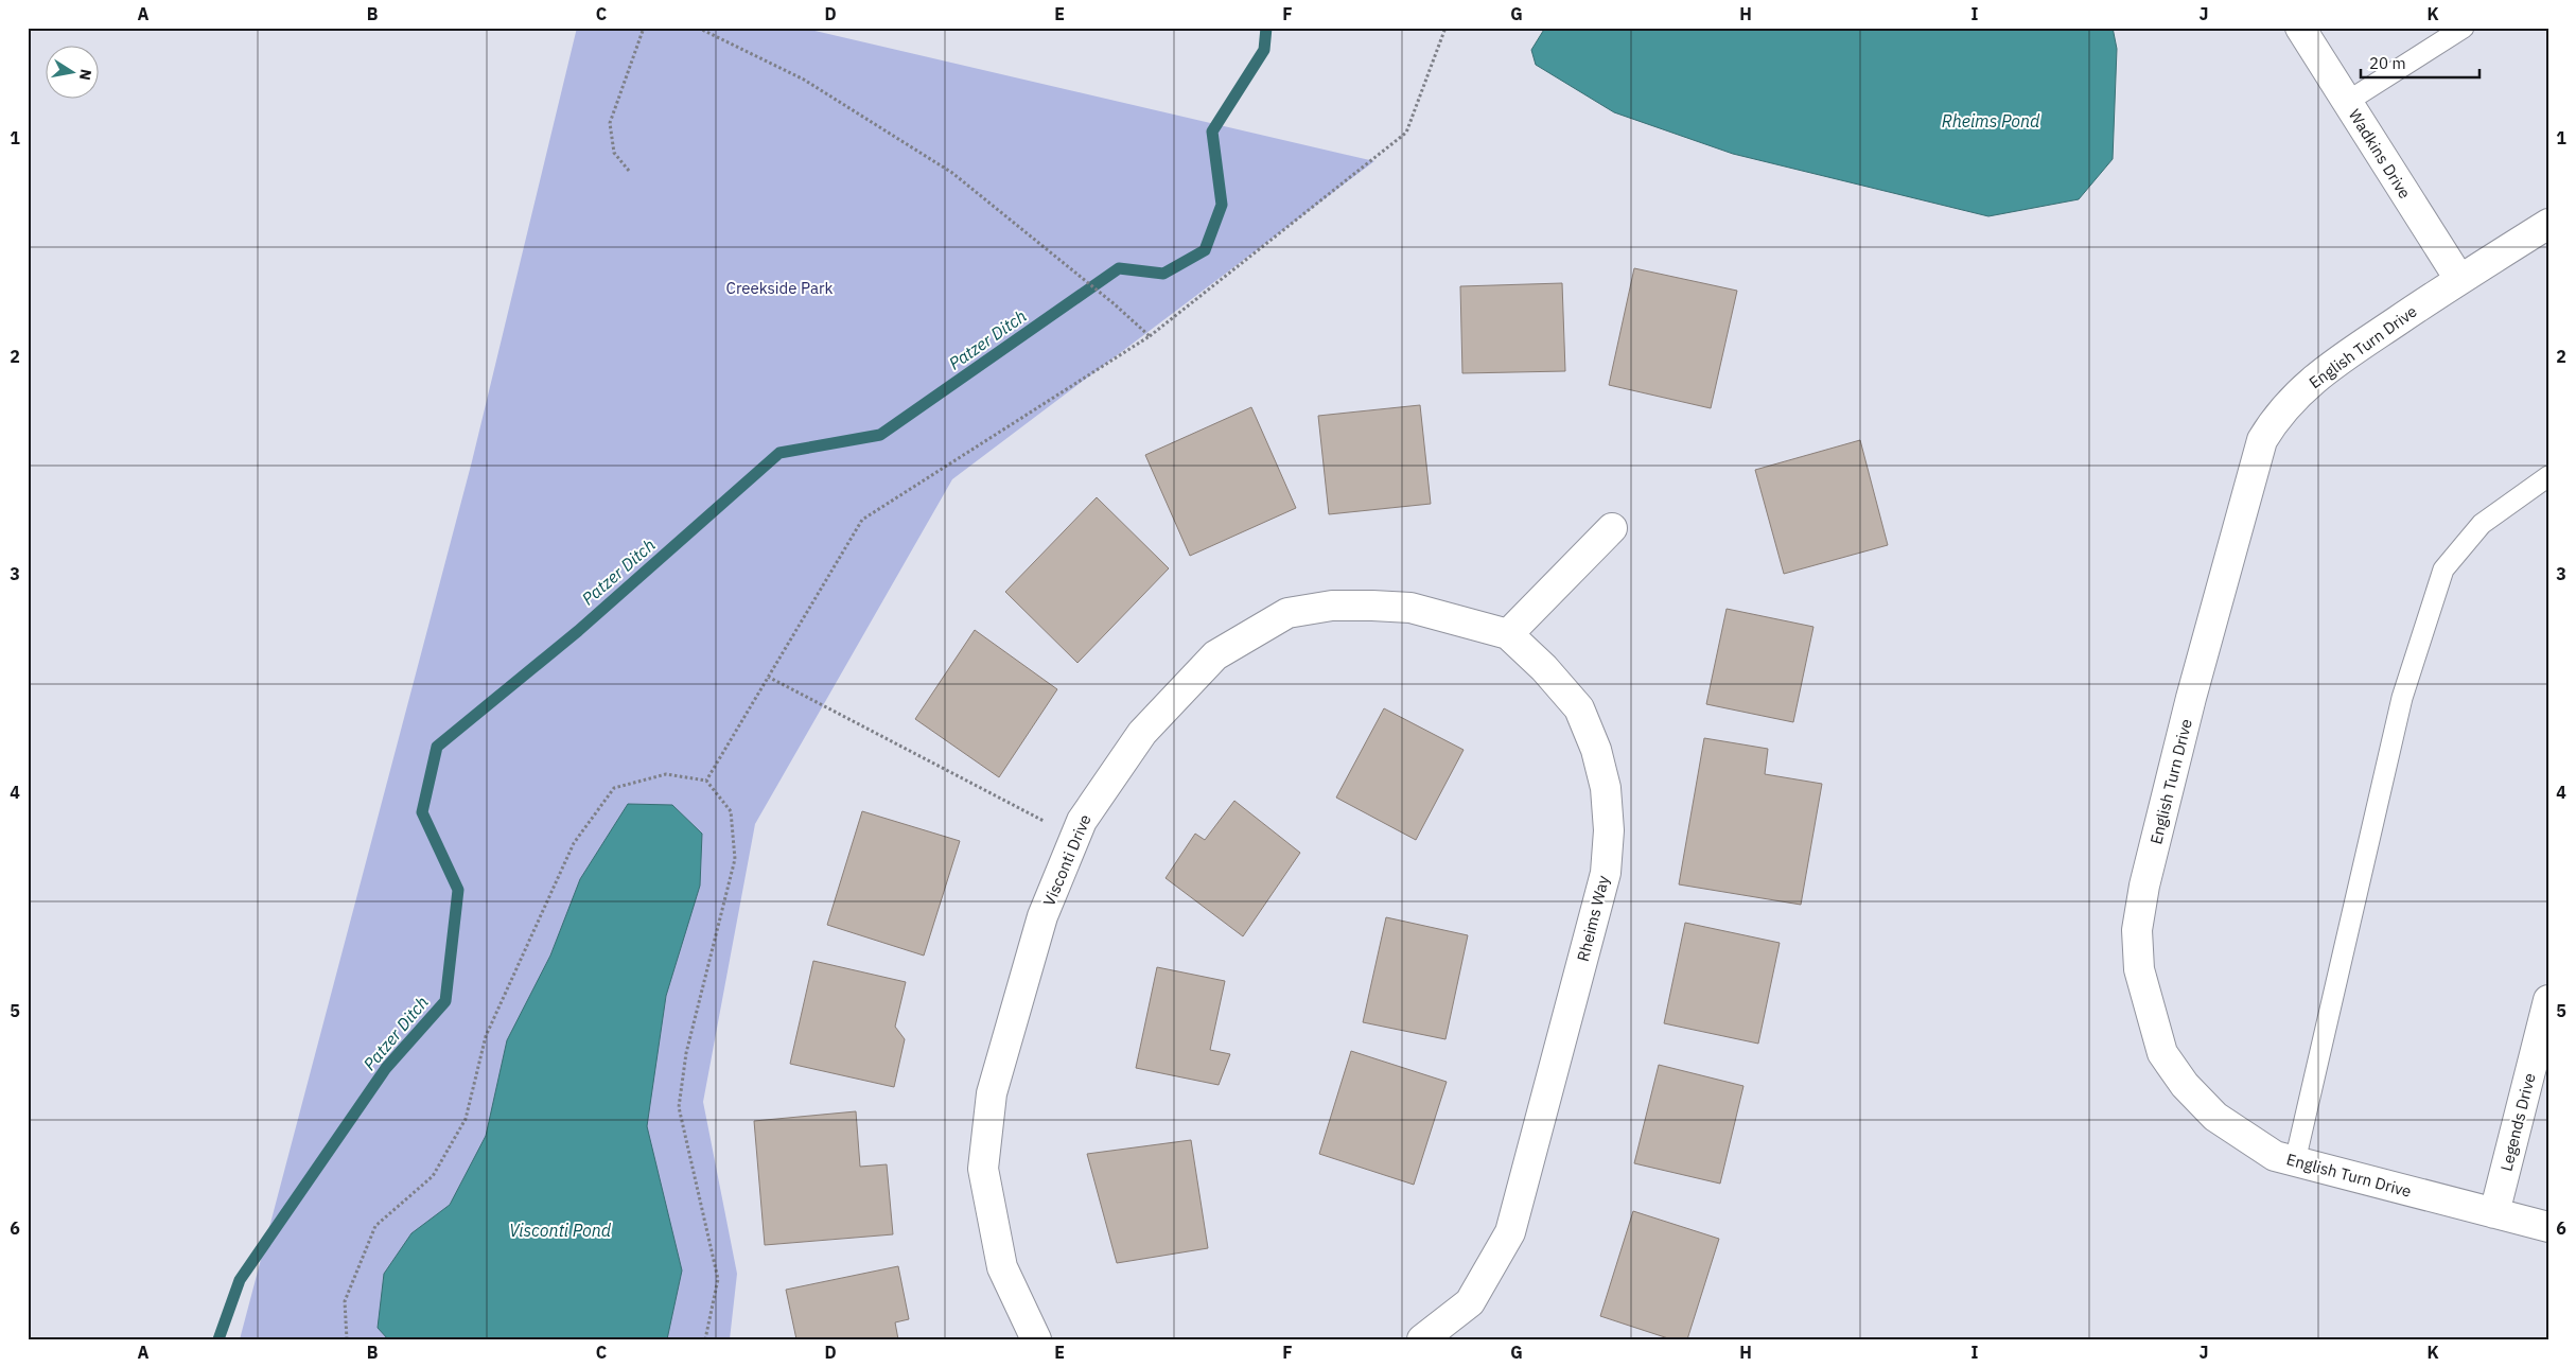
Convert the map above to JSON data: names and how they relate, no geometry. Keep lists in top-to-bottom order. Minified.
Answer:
{"streets":{"street":["Wadkins Drive","English Turn Drive","Visconti Drive","Rheims Way","Legends Drive"]},"crossings":[["Wadkins Drive","English Turn Drive"],["English Turn Drive","Legends Drive"],["Visconti Drive","Rheims Way"]],"water":["Rheims Pond","Patzer Ditch","Visconti Pond"],"parks":["Creekside Park"],"scale_bar":"20 m","north":"right","grid":{"columns":["A","B","C","D","E","F","G","H","I","J","K"],"rows":["1","2","3","4","5","6"]}}
